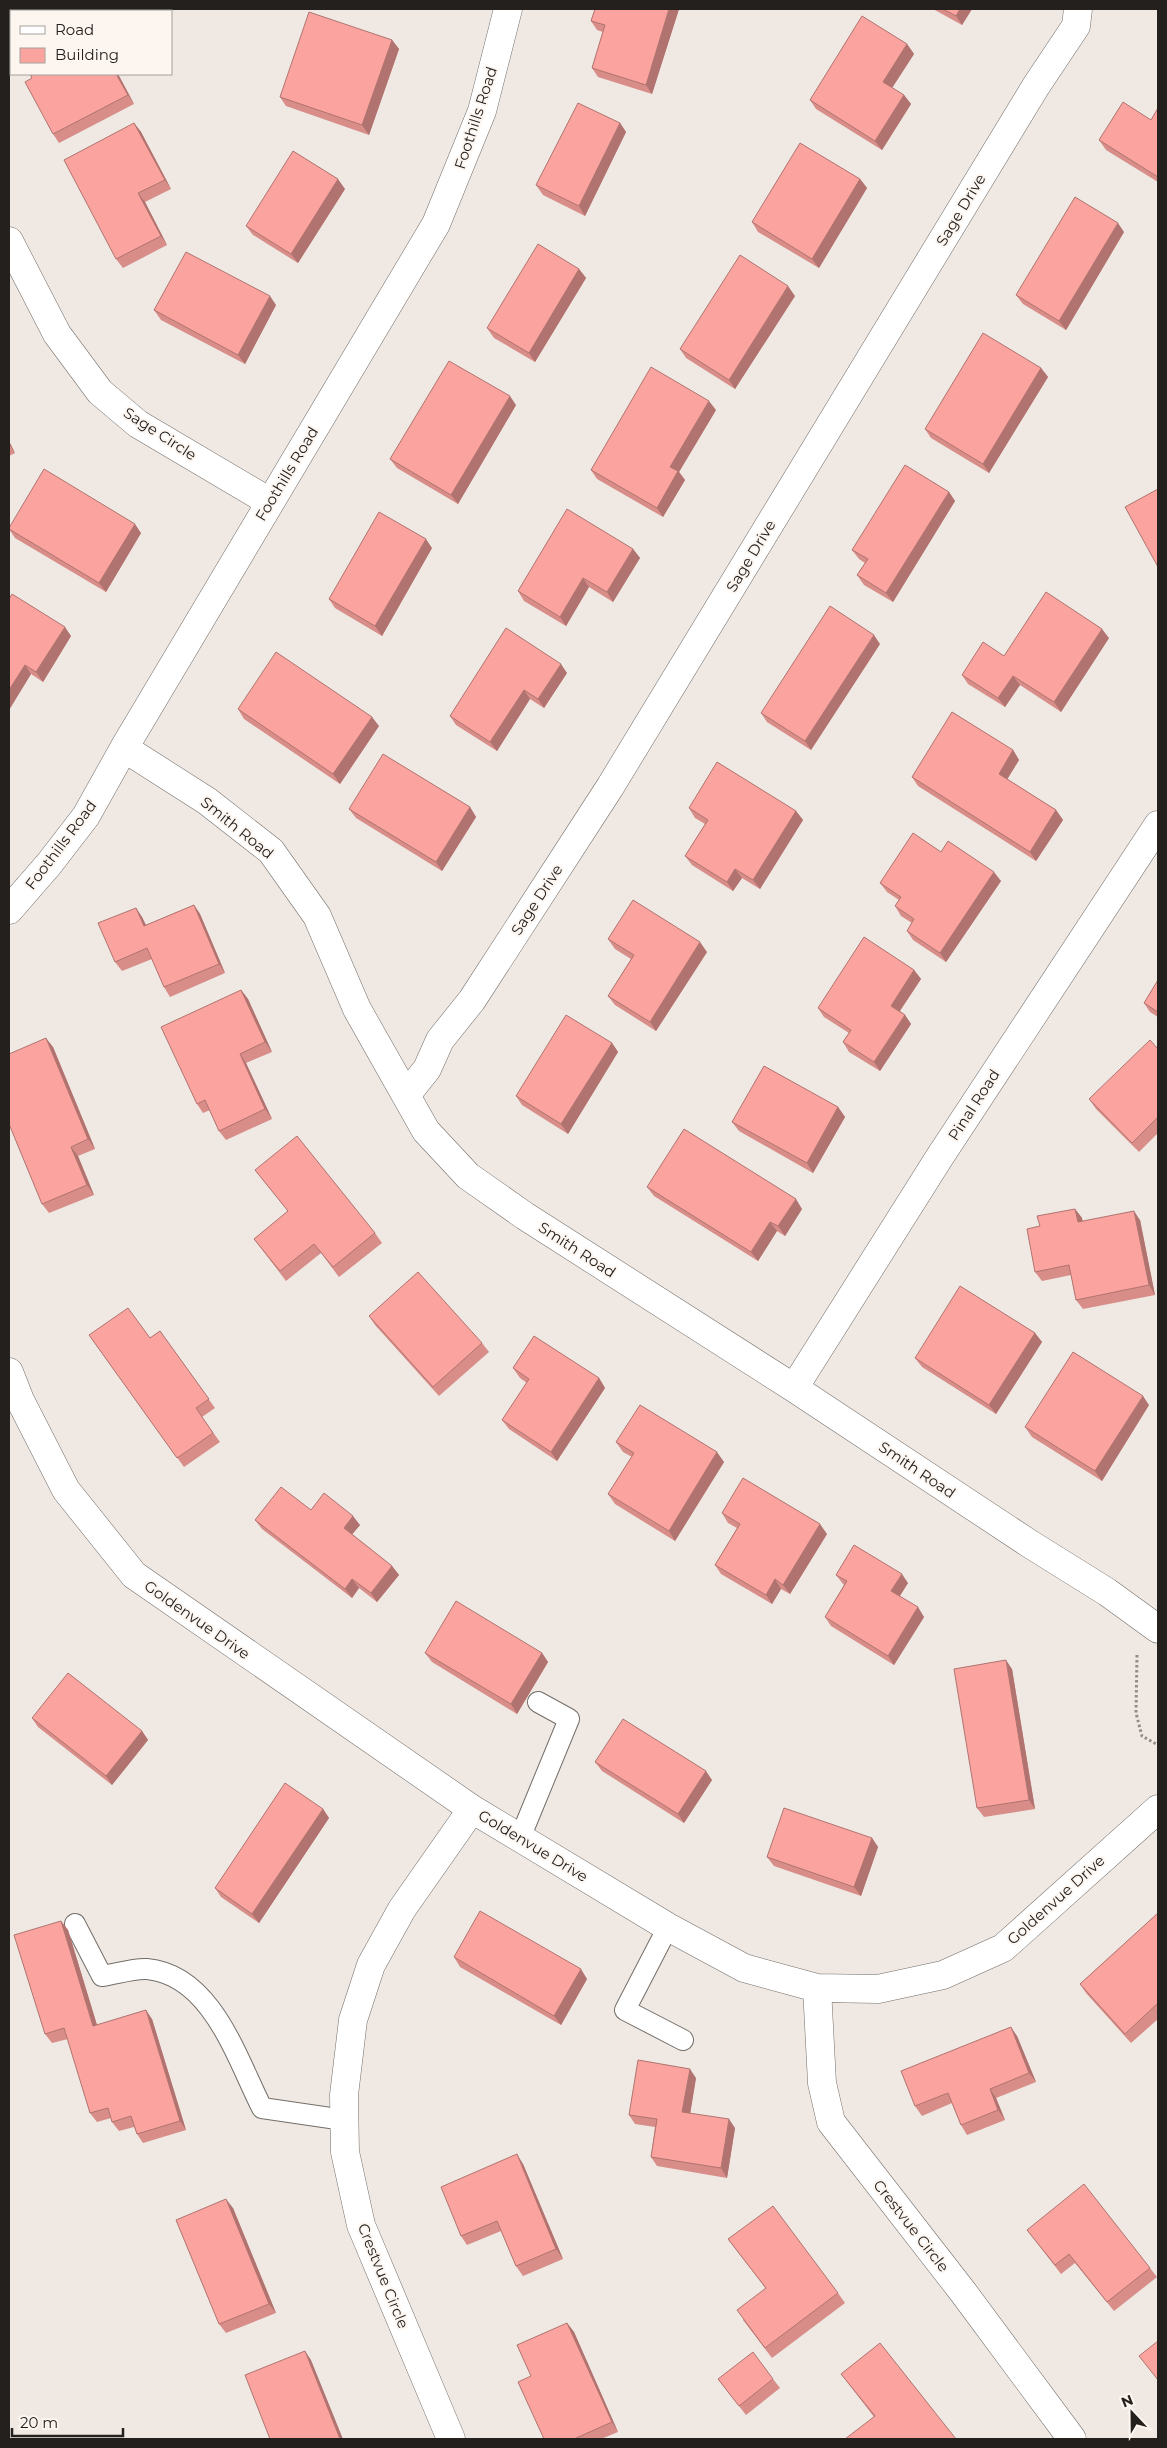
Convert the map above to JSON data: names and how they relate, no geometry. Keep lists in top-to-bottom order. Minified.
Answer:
{"streets":{"street":["Foothills Road","Sage Drive","Sage Circle","Smith Road","Pinal Road","Goldenvue Drive","Crestvue Circle"]},"crossings":[["Foothills Road","Sage Circle"],["Foothills Road","Smith Road"],["Sage Drive","Smith Road"],["Smith Road","Pinal Road"],["Goldenvue Drive","Crestvue Circle"]],"legend":["Road","Building"],"scale_bar":"20 m","north":"top"}
